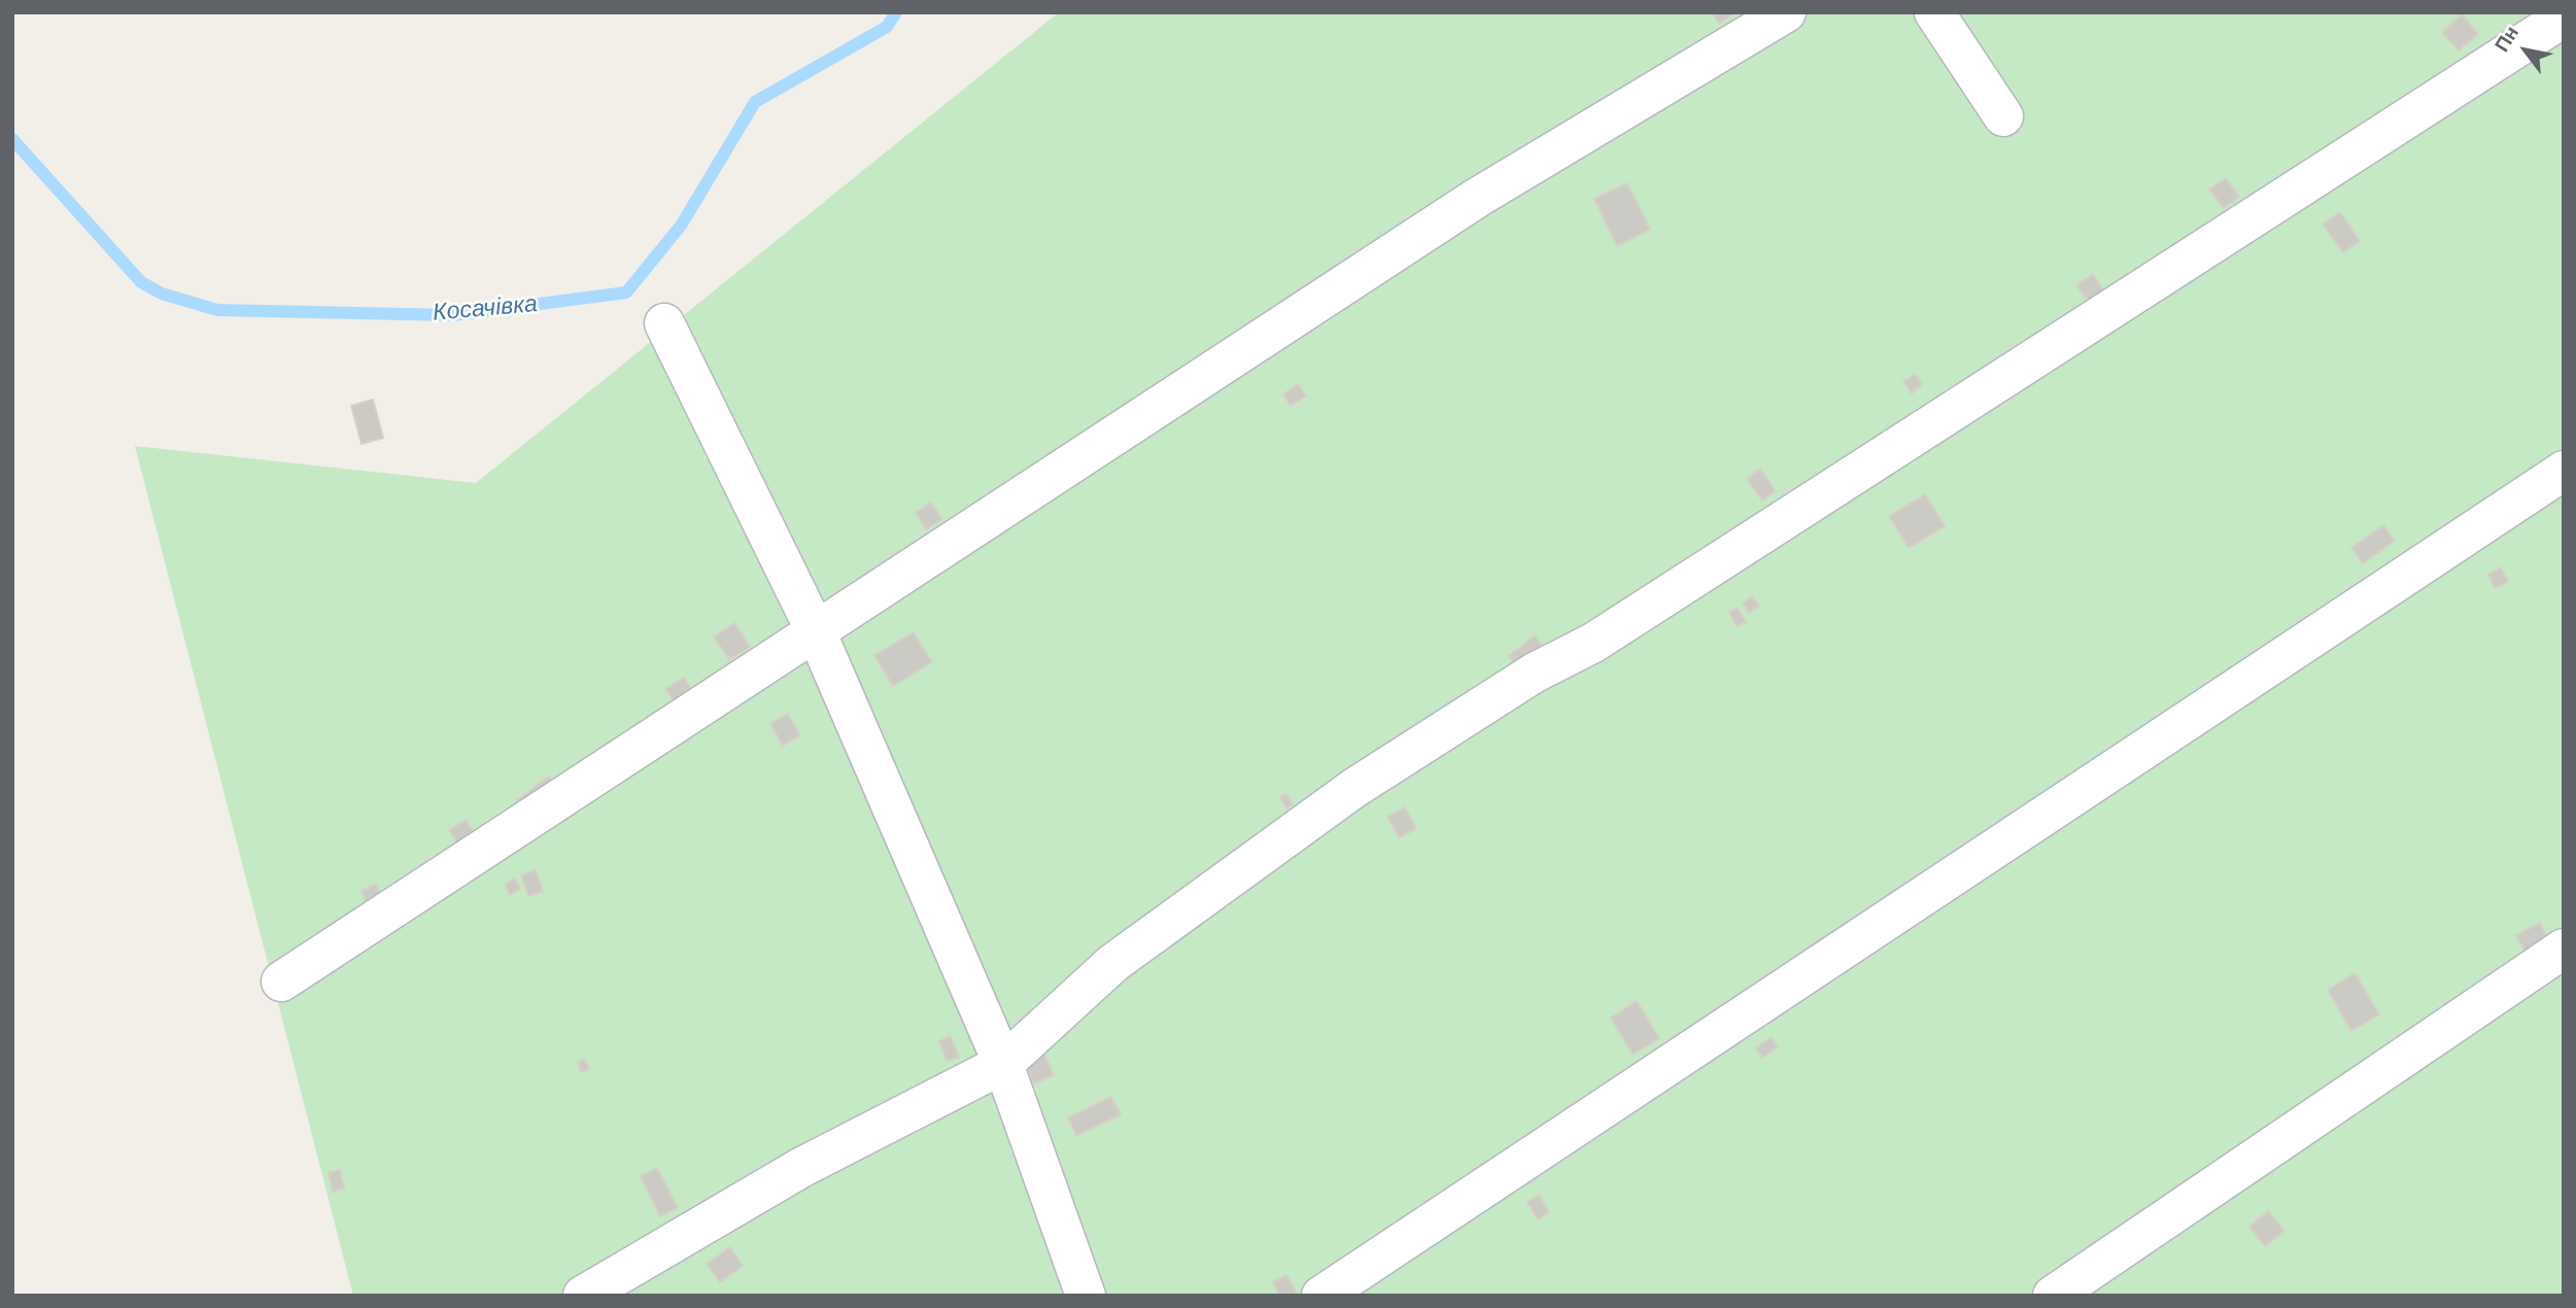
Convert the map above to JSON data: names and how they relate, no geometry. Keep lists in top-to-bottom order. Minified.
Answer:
{"water":["Косачівка"],"north":"top left"}
